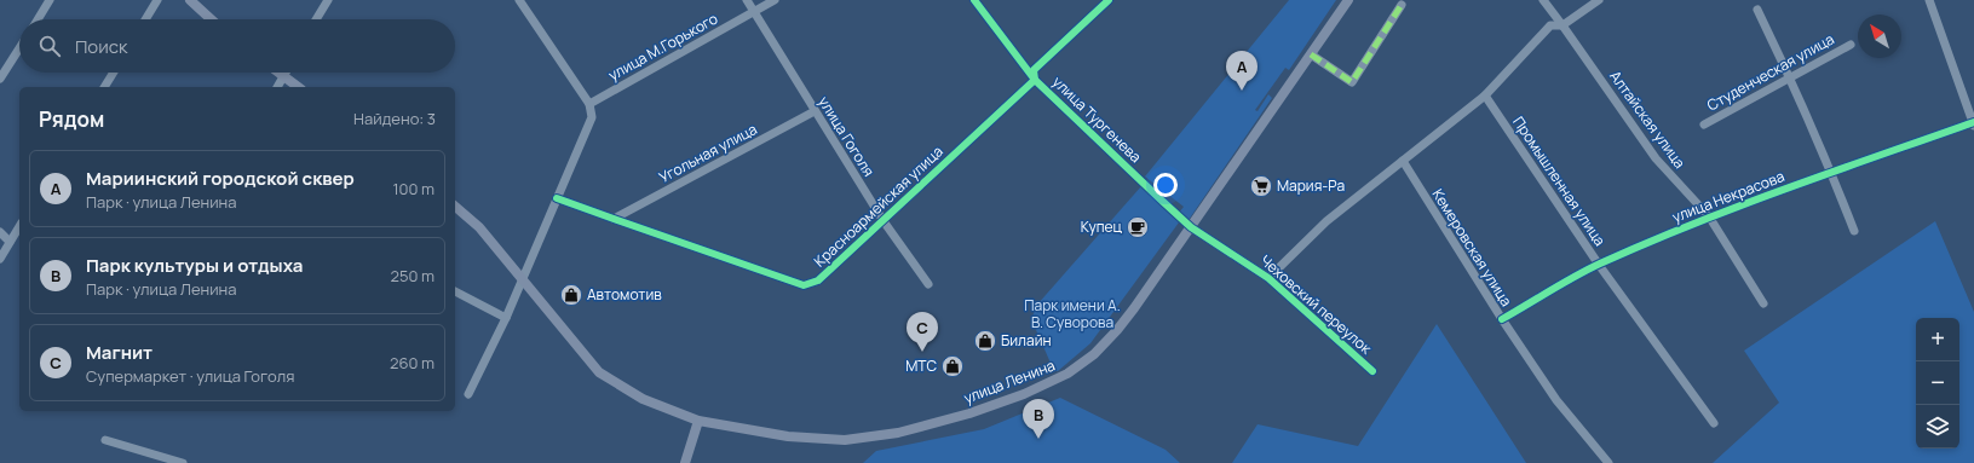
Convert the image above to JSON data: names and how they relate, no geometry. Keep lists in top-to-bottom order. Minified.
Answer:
{"streets":{"main road":["улица Ленина"],"street":["улица М.Горького","Студенческая улица","улица Тургенева","Алтайская улица","улица Гоголя","Угольная улица","Промышленная улица","улица Некрасова","Красноармейская улица","Кемеровская улица","Чеховский переулок"]},"crossings":[["улица М.Горького","улица Гоголя"],["улица Тургенева","Красноармейская улица"],["улица Тургенева","Чеховский переулок"],["улица Тургенева","улица Ленина"],["Алтайская улица","улица Некрасова"],["улица Гоголя","Угольная улица"],["улица Гоголя","Красноармейская улица"],["Угольная улица","Красноармейская улица"],["Промышленная улица","улица Некрасова"],["улица Некрасова","Кемеровская улица"],["Чеховский переулок","улица Ленина"]],"parks":["Парк имени А. В. Суворова"],"places":{"supermarket":["Мария-Ра"],"cafe":["Купец"],"shop":["Автомотив","Билайн","МТС"]},"north":"top left","page":{"search":"Поиск","pins":["A","C","B"],"heading":["Рядом","Найдено: 3"],"list":[{"mark":"A","name":"Мариинский городской сквер","note":"Парк · улица Ленина","value":"100 m"},{"mark":"B","name":"Парк культуры и отдыха","note":"Парк · улица Ленина","value":"250 m"},{"mark":"C","name":"Магнит","note":"Супермаркет · улица Гоголя","value":"260 m"}],"map_buttons":["+","−"]}}
